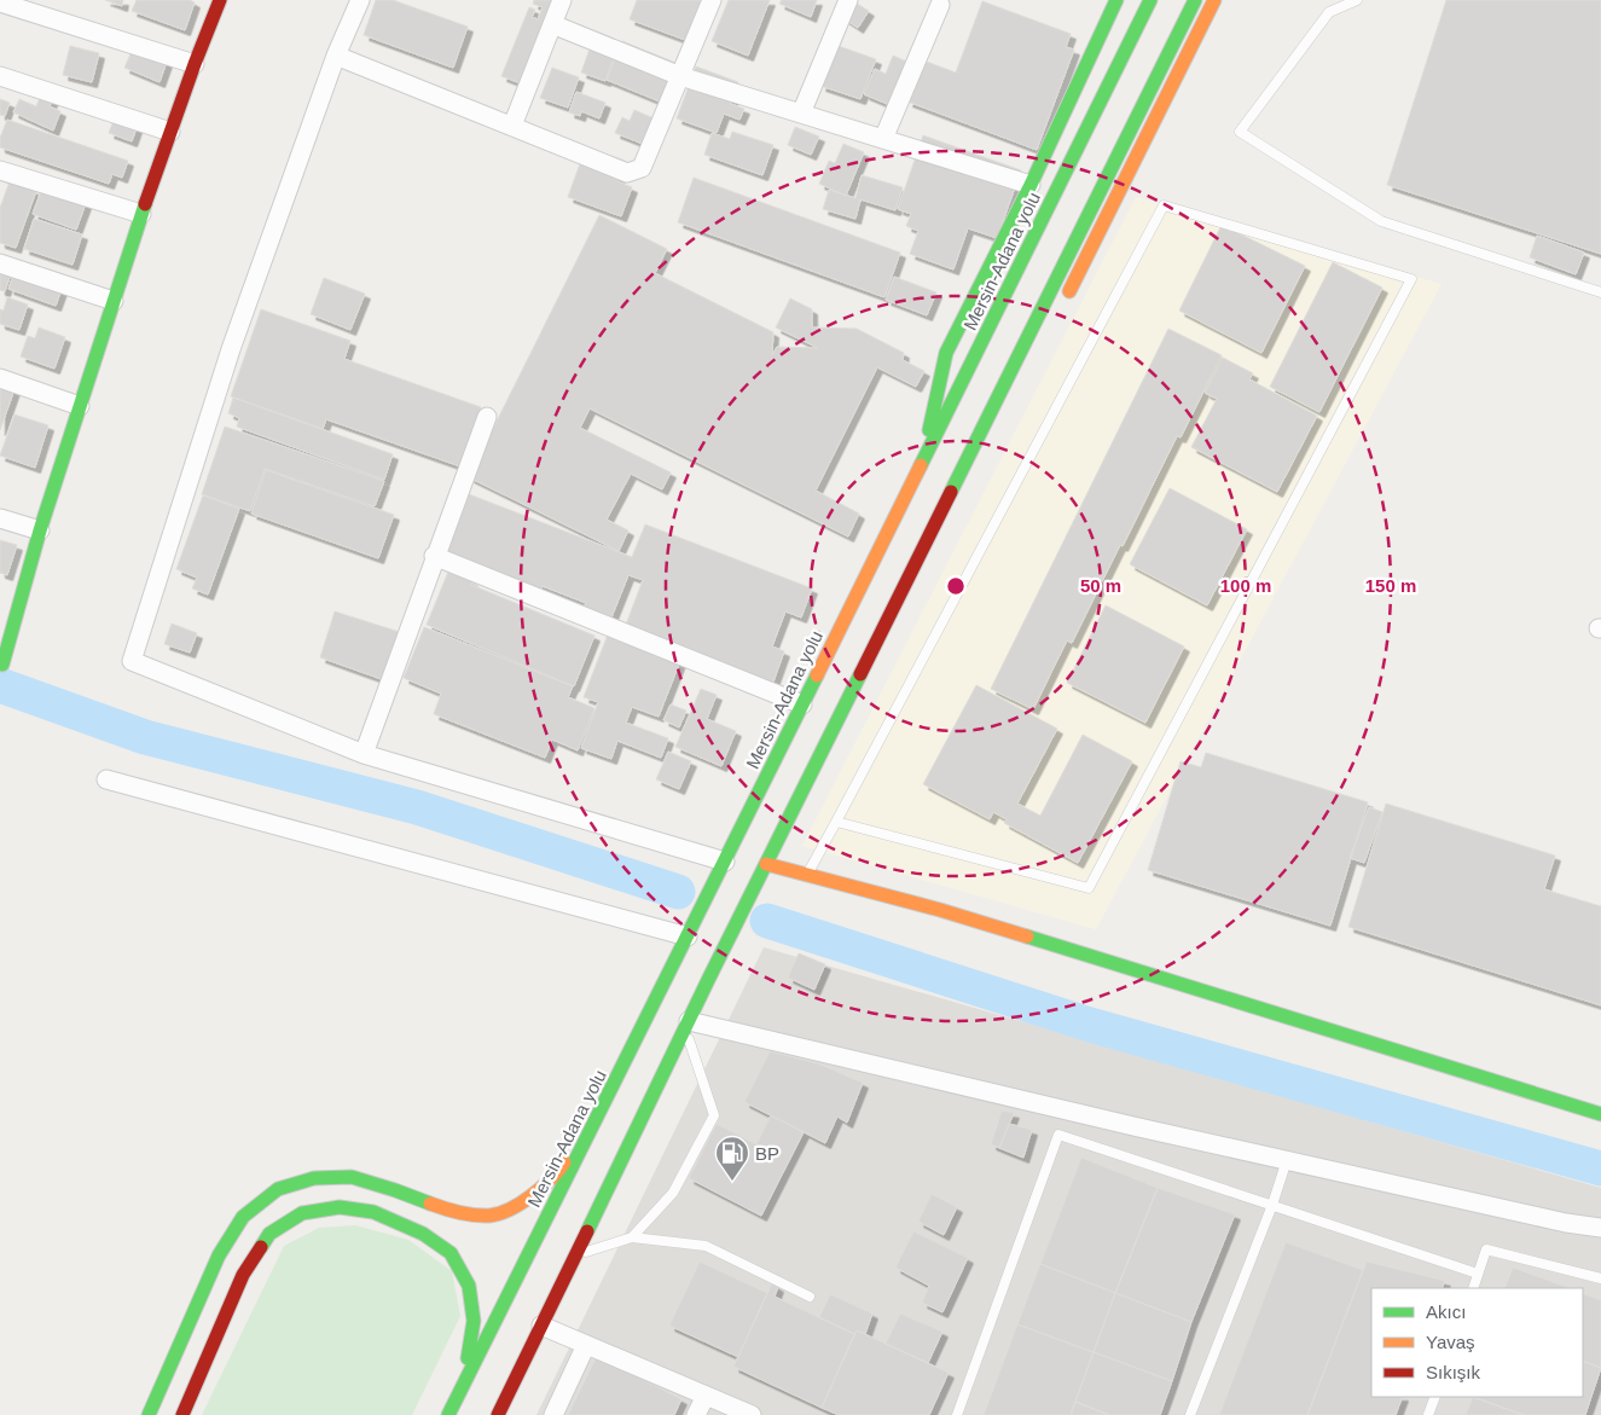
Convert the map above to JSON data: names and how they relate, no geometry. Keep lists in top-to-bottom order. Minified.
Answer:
{"streets":{"main road":["Mersin-Adana yolu"]},"places":{"fuel station":["BP"]},"legend":["Akıcı","Yavaş","Sıkışık"],"rings":["50 m","100 m","150 m"]}
